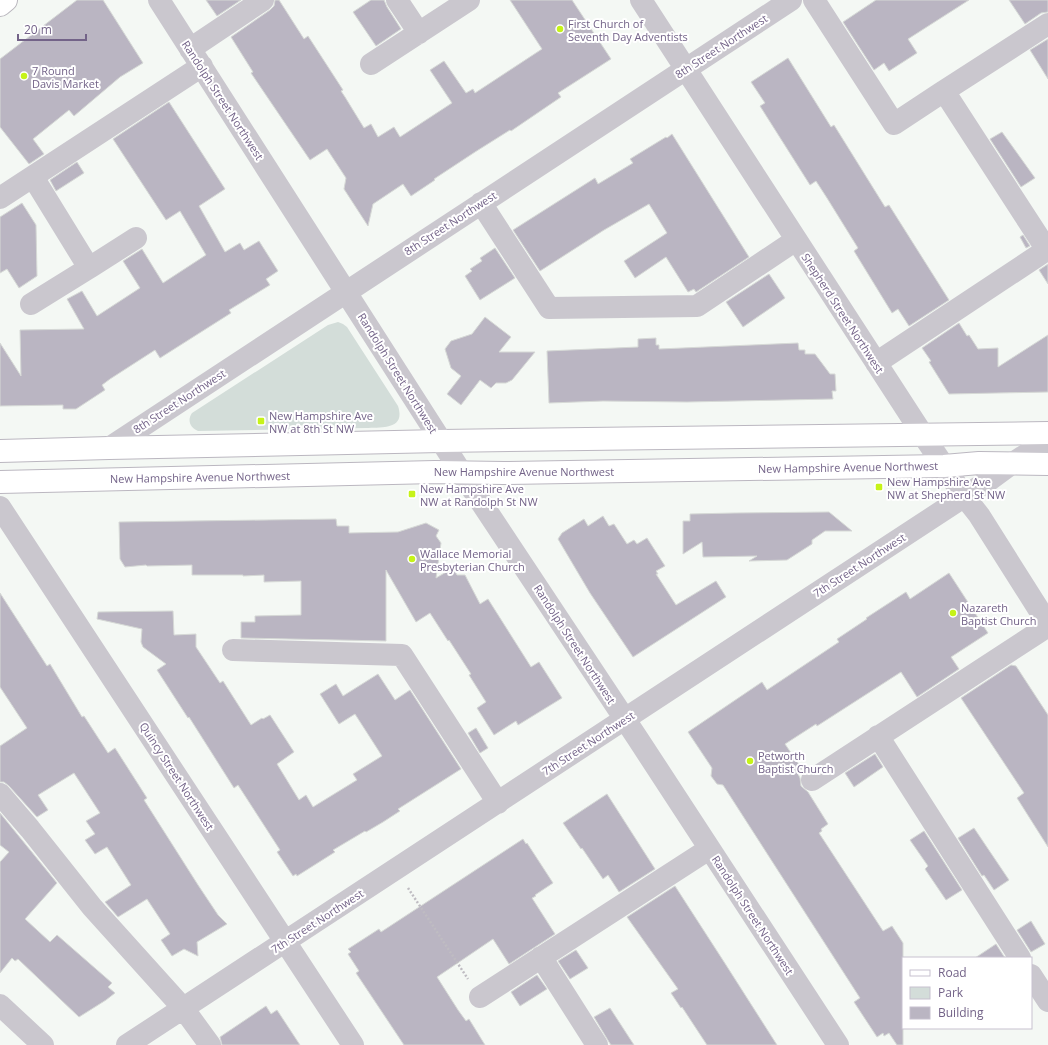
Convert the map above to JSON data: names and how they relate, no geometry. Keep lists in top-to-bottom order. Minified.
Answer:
{"streets":{"main road":["New Hampshire Avenue Northwest"],"street":["8th Street Northwest","Randolph Street Northwest","Shepherd Street Northwest","7th Street Northwest","Quincy Street Northwest"]},"crossings":[["8th Street Northwest","Randolph Street Northwest"],["8th Street Northwest","Shepherd Street Northwest"],["Randolph Street Northwest","New Hampshire Avenue Northwest"],["Randolph Street Northwest","7th Street Northwest"],["Shepherd Street Northwest","New Hampshire Avenue Northwest"],["Shepherd Street Northwest","7th Street Northwest"],["New Hampshire Avenue Northwest","7th Street Northwest"],["7th Street Northwest","Quincy Street Northwest"]],"places":{"other":["First Church of Seventh Day Adventists","7 Round Davis Market","Wallace Memorial Presbyterian Church","Nazareth Baptist Church","Petworth Baptist Church"],"transit":["New Hampshire Ave NW at 8th St NW","New Hampshire Ave NW at Shepherd St NW","New Hampshire Ave NW at Randolph St NW"]},"legend":["Road","Park","Building"],"scale_bar":"20 m"}
